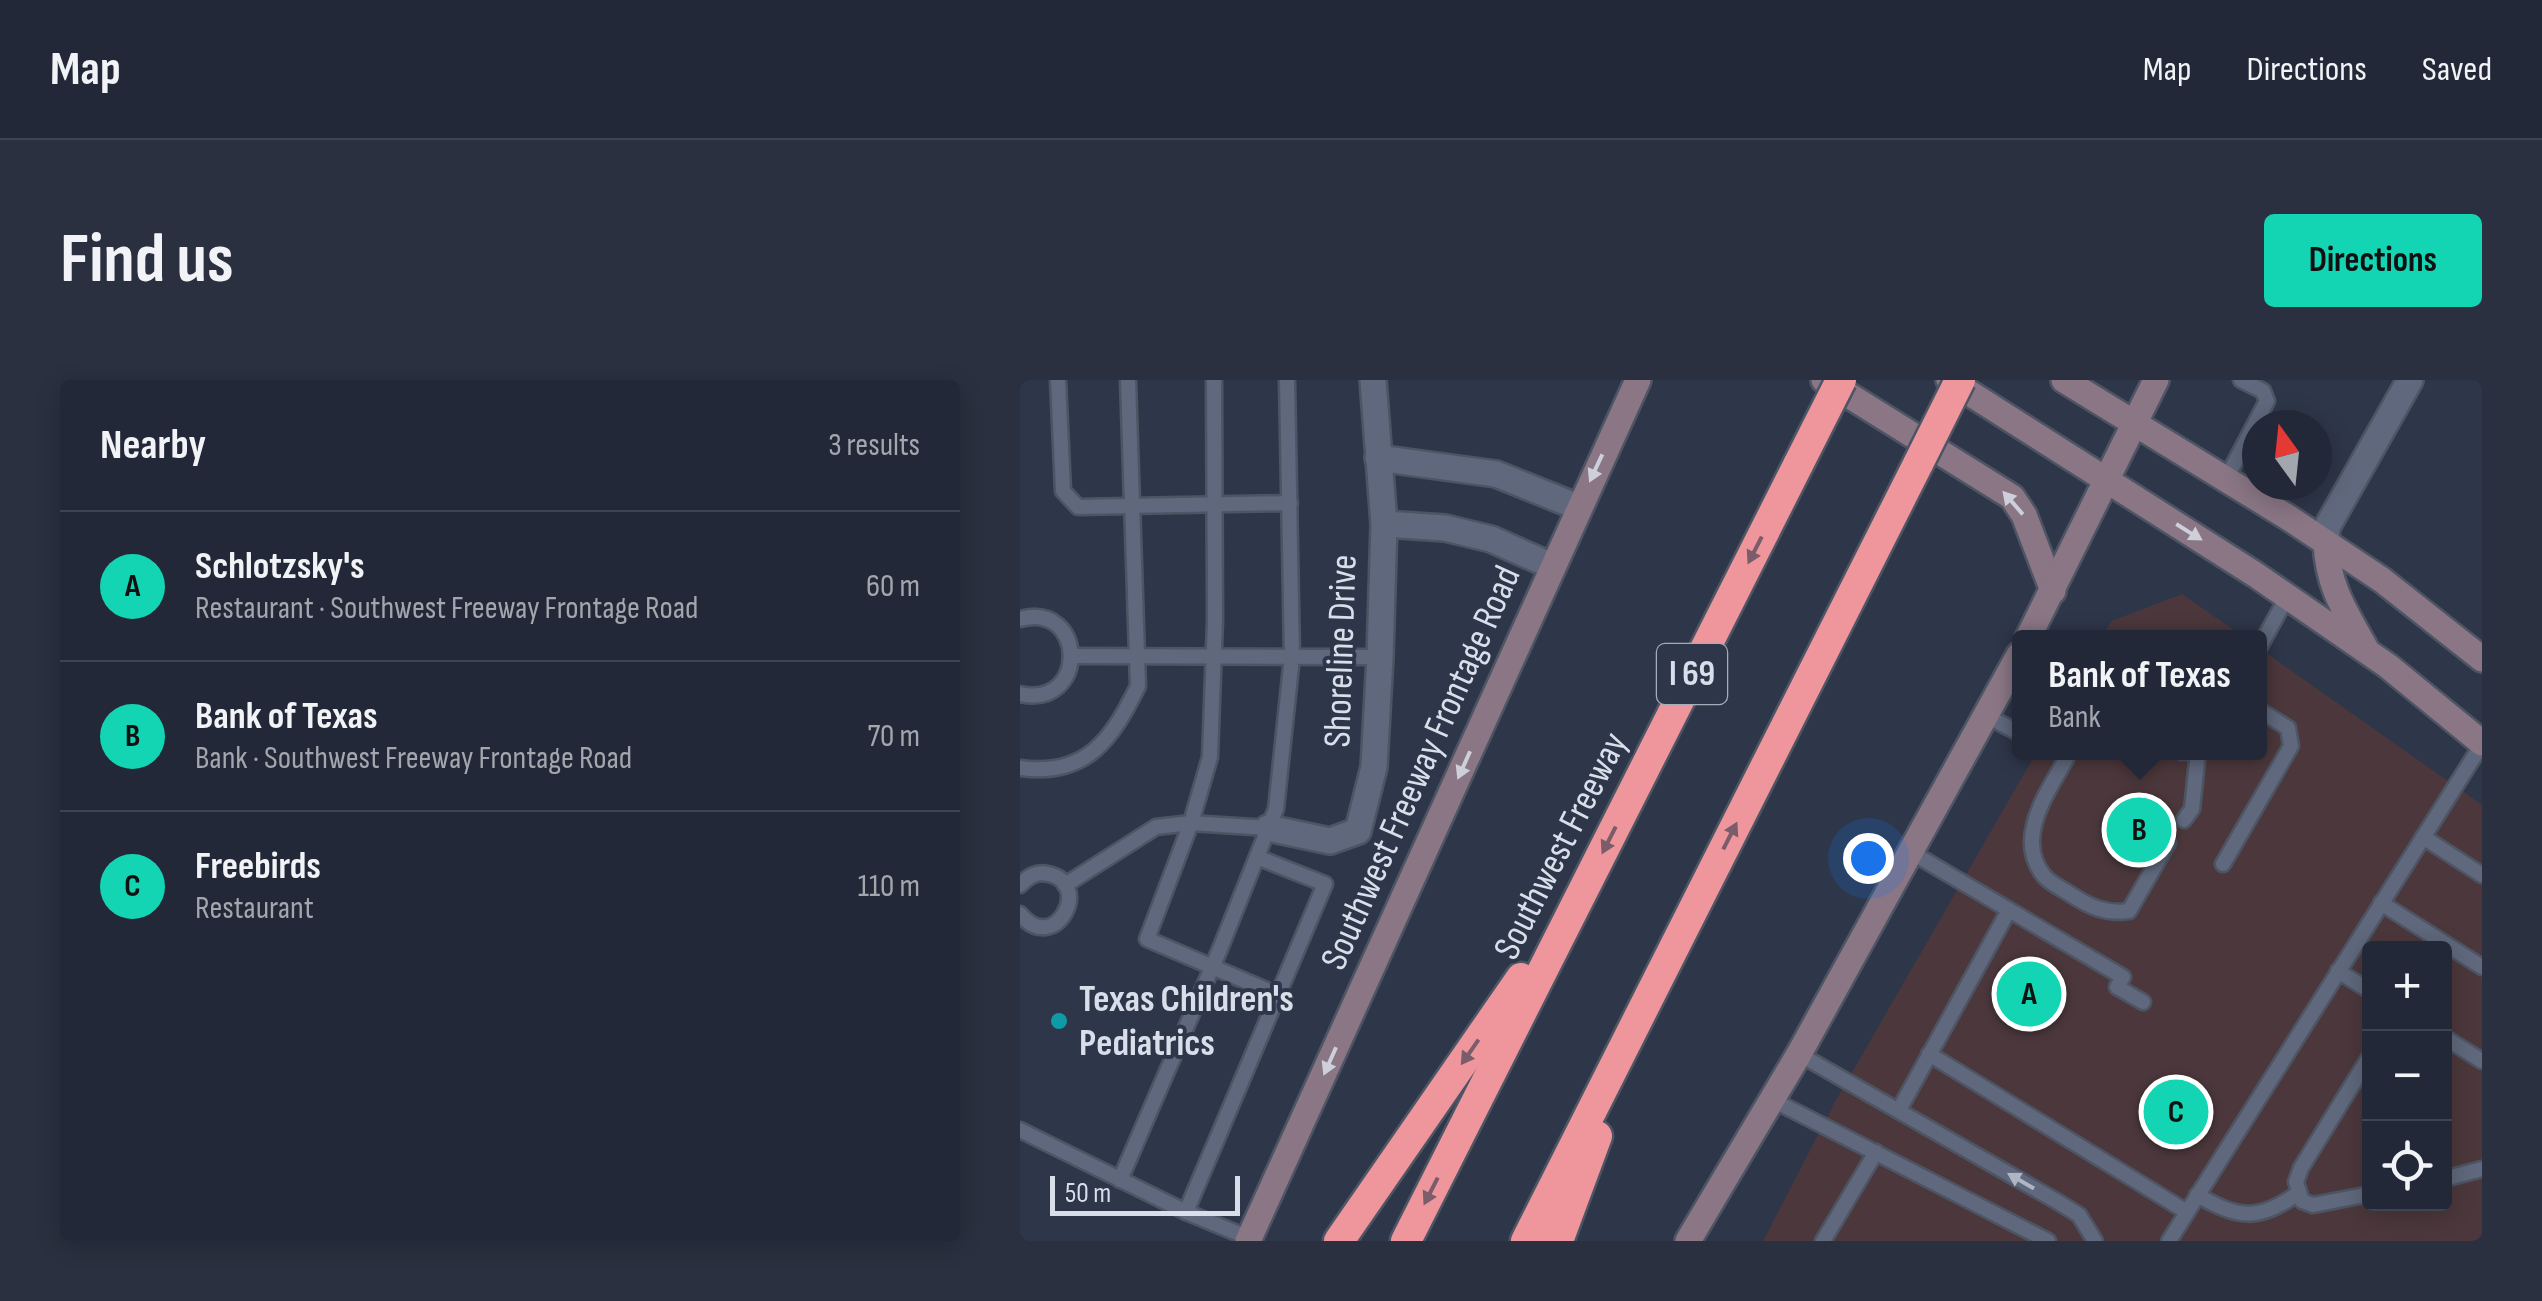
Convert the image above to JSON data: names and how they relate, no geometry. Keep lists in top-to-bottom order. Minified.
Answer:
{"streets":{"highway":["I 69","Southwest Freeway"],"main road":["Southwest Freeway Frontage Road"],"street":["Shoreline Drive"]},"one_way":["Southwest Freeway Frontage Road"],"places":["Texas Children's Pediatrics"],"scale_bar":"50 m","north":"top","page":{"header":"Map","nav":["Map","Directions","Saved"],"buttons":"Directions","title":"Find us","heading":["Nearby","3 results"],"list":[{"mark":"A","name":"Schlotzsky's","note":"Restaurant · Southwest Freeway Frontage Road","value":"60 m"},{"mark":"B","name":"Bank of Texas","note":"Bank · Southwest Freeway Frontage Road","value":"70 m"},{"mark":"C","name":"Freebirds","note":"Restaurant","value":"110 m"}],"popup":["Bank of Texas","Bank"],"pins":["B","A","C"],"map_buttons":["+","−"],"scale":"50 m"}}
